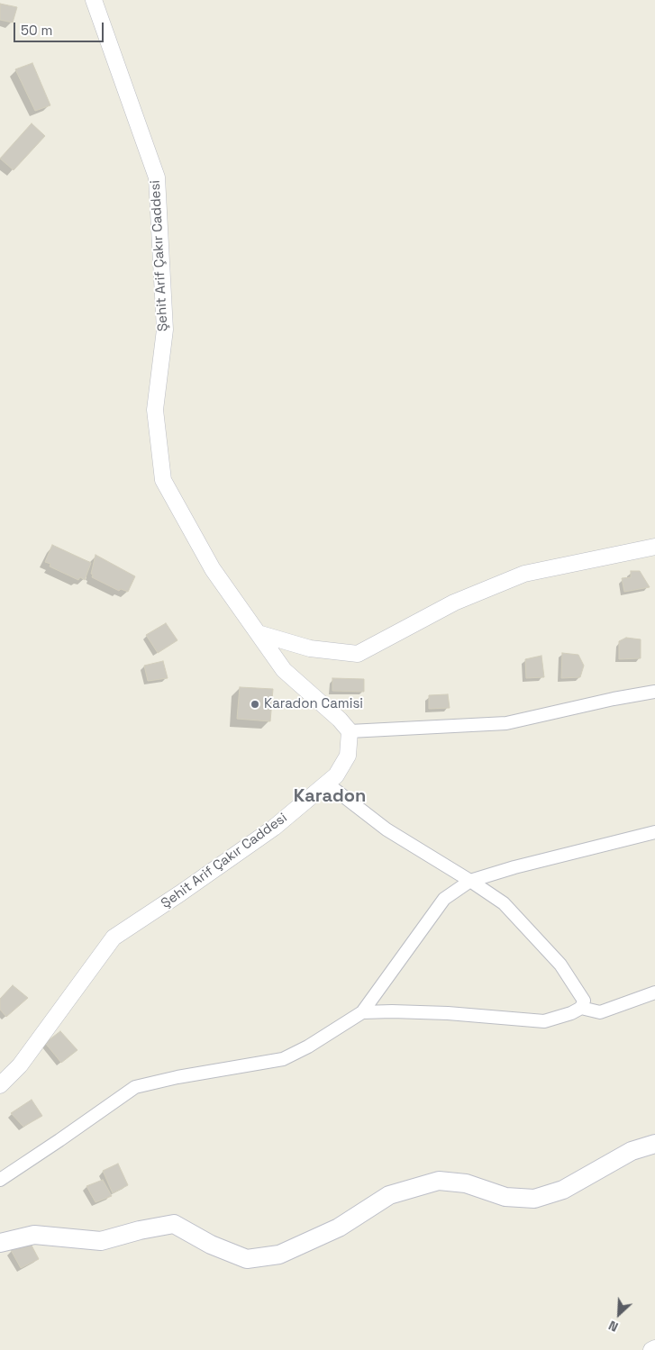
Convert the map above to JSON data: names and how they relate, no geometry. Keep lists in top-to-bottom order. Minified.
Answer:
{"streets":{"street":["Şehit Arif Çakır Caddesi"]},"districts":["Karadon"],"places":["Karadon Camisi"],"scale_bar":"50 m","north":"bottom left"}
